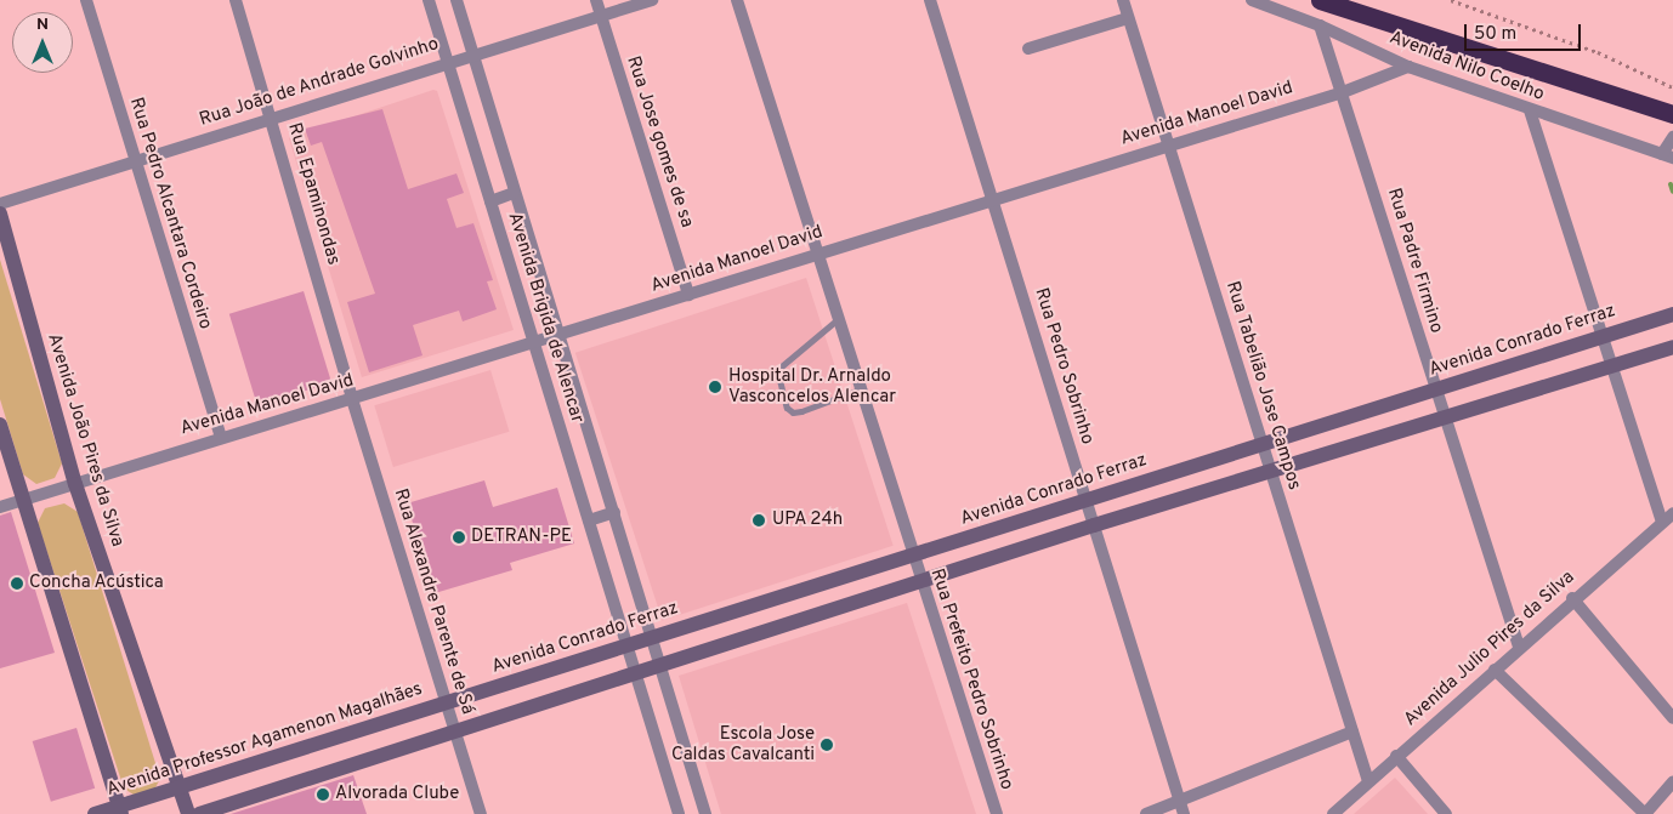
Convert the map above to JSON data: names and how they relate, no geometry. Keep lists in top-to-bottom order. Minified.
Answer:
{"streets":{"street":["Avenida Nilo Coelho","Rua João de Andrade Golvinho","Avenida Manoel David","Rua Jose gomes de sa","Rua Epaminondas","Rua Pedro Alcantara Cordeiro","Rua Padre Firmino","Avenida Brigida de Alencar","Avenida Conrado Ferraz","Rua Pedro Sobrinho","Rua Tabelião Jose Campos","Avenida João Pires da Silva","Rua Alexandre Parente de Sá","Avenida Julio Pires da Silva","Rua Prefeito Pedro Sobrinho","Avenida Professor Agamenon Magalhães"]},"crossings":[["Avenida Nilo Coelho","Avenida Manoel David"],["Avenida Nilo Coelho","Rua Padre Firmino"],["Rua João de Andrade Golvinho","Rua Jose gomes de sa"],["Rua João de Andrade Golvinho","Rua Epaminondas"],["Rua João de Andrade Golvinho","Rua Pedro Alcantara Cordeiro"],["Rua João de Andrade Golvinho","Avenida Brigida de Alencar"],["Avenida Manoel David","Rua Jose gomes de sa"],["Avenida Manoel David","Rua Epaminondas"],["Avenida Manoel David","Rua Pedro Alcantara Cordeiro"],["Avenida Manoel David","Rua Padre Firmino"],["Avenida Manoel David","Avenida Brigida de Alencar"],["Avenida Manoel David","Rua Pedro Sobrinho"],["Avenida Manoel David","Rua Tabelião Jose Campos"],["Avenida Manoel David","Avenida João Pires da Silva"],["Avenida Manoel David","Rua Alexandre Parente de Sá"],["Avenida Manoel David","Rua Prefeito Pedro Sobrinho"],["Rua Epaminondas","Rua Alexandre Parente de Sá"],["Rua Padre Firmino","Avenida Conrado Ferraz"],["Rua Padre Firmino","Avenida Julio Pires da Silva"],["Avenida Brigida de Alencar","Avenida Conrado Ferraz"],["Avenida Conrado Ferraz","Rua Pedro Sobrinho"],["Avenida Conrado Ferraz","Rua Tabelião Jose Campos"],["Avenida Conrado Ferraz","Rua Alexandre Parente de Sá"],["Avenida Conrado Ferraz","Rua Prefeito Pedro Sobrinho"],["Avenida Conrado Ferraz","Avenida Professor Agamenon Magalhães"],["Rua Tabelião Jose Campos","Avenida Julio Pires da Silva"],["Avenida João Pires da Silva","Avenida Professor Agamenon Magalhães"],["Rua Alexandre Parente de Sá","Avenida Professor Agamenon Magalhães"]],"places":["Hospital Dr. Arnaldo Vasconcelos Alencar","UPA 24h","DETRAN-PE","Concha Acústica","Escola Jose Caldas Cavalcanti","Alvorada Clube"],"scale_bar":"50 m","north":"top"}
